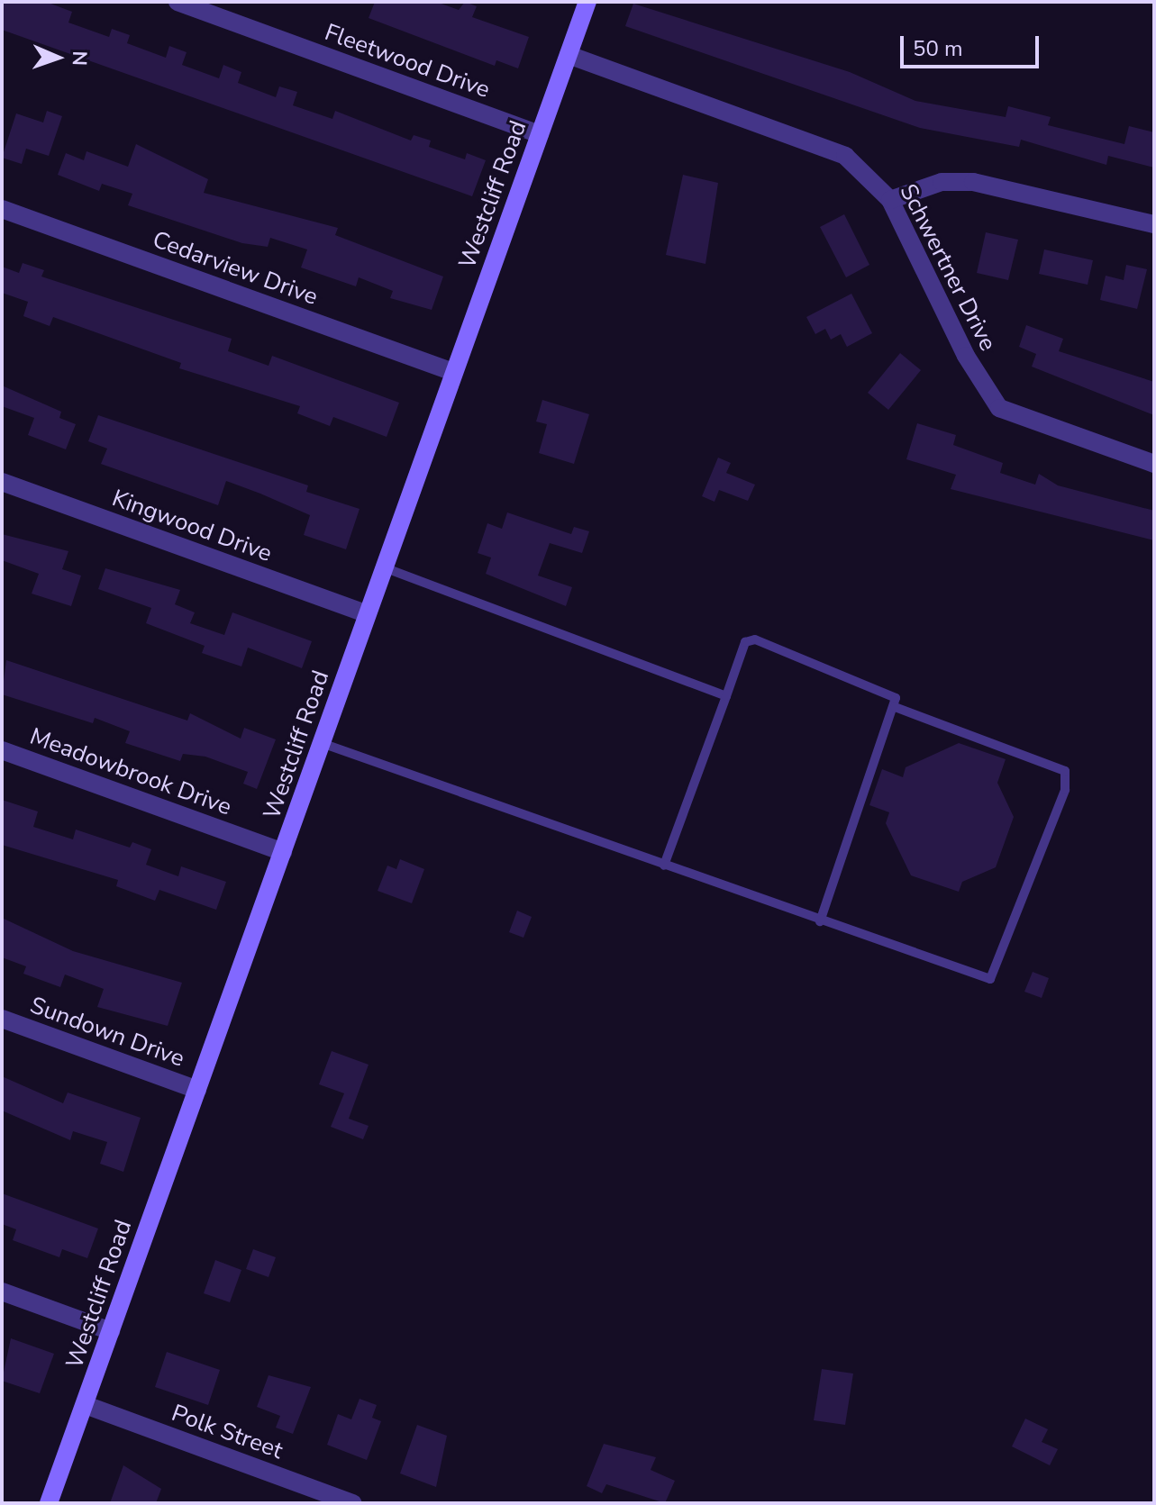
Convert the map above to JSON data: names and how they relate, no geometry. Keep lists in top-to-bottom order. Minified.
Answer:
{"streets":{"street":["Fleetwood Drive","Westcliff Road","Schwertner Drive","Cedarview Drive","Kingwood Drive","Meadowbrook Drive","Sundown Drive","Polk Street"]},"crossings":[["Fleetwood Drive","Westcliff Road"],["Westcliff Road","Schwertner Drive"],["Westcliff Road","Cedarview Drive"],["Westcliff Road","Kingwood Drive"],["Westcliff Road","Meadowbrook Drive"],["Westcliff Road","Sundown Drive"],["Westcliff Road","Polk Street"]],"scale_bar":"50 m","north":"right"}
